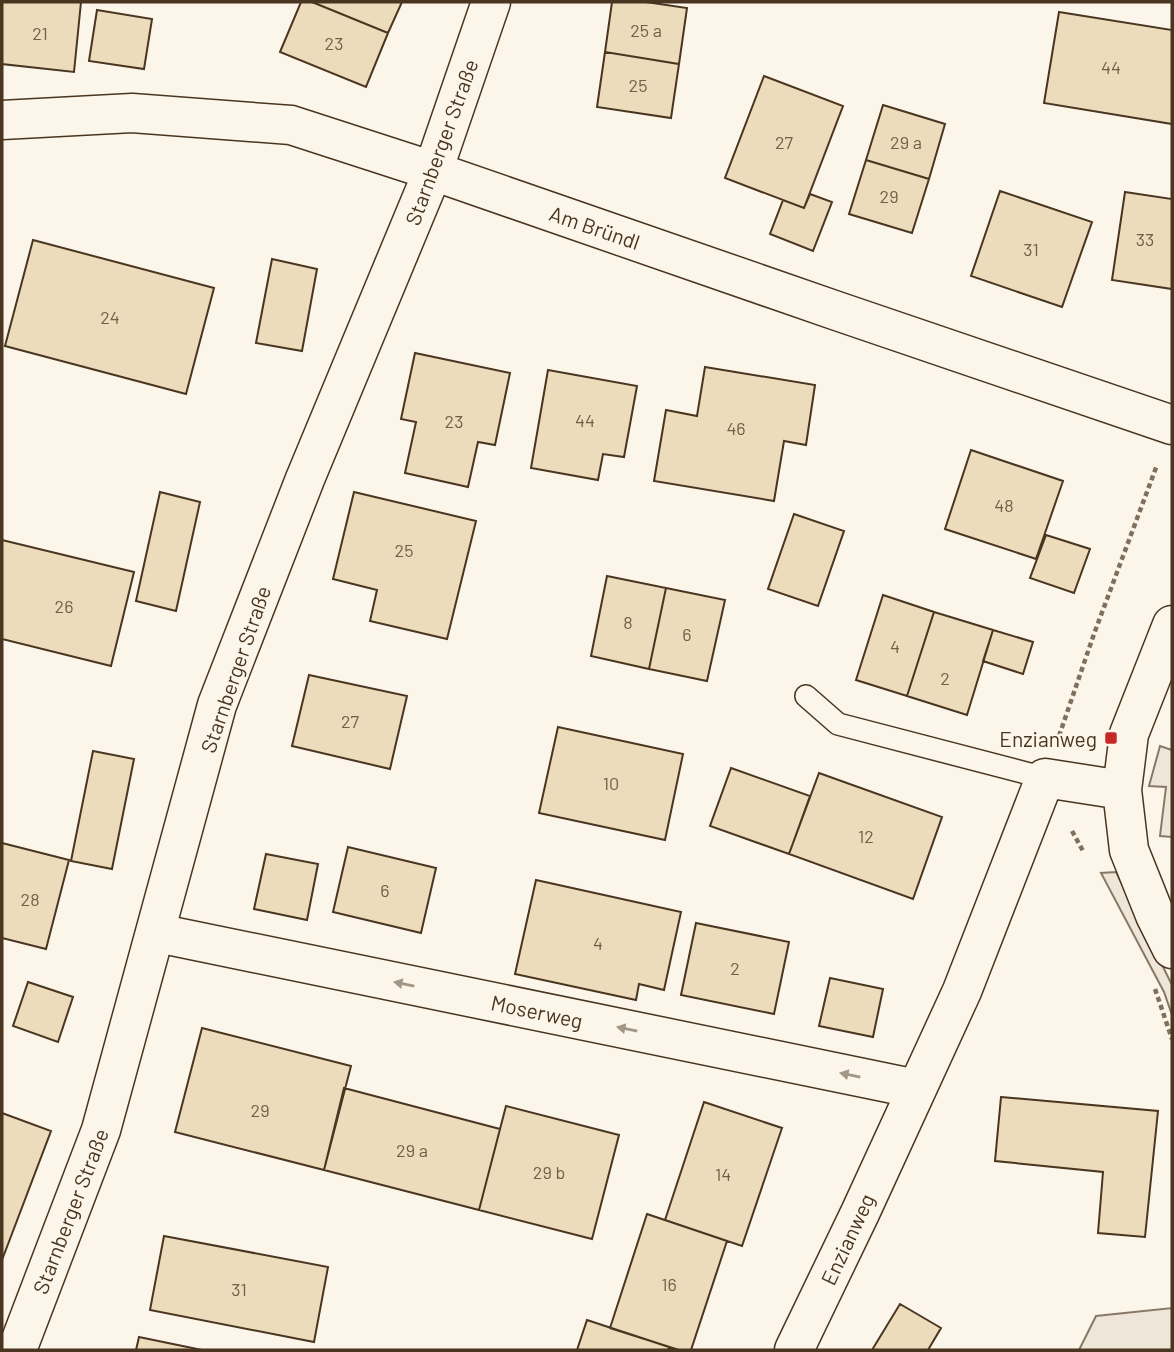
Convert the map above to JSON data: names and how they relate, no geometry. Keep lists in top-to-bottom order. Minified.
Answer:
{"streets":{"street":["Starnberger Straße","Am Bründl","Moserweg","Enzianweg"]},"crossings":[["Starnberger Straße","Am Bründl"],["Starnberger Straße","Moserweg"],["Moserweg","Enzianweg"]],"one_way":["Moserweg"],"places":{"transit":["Enzianweg"]},"house_numbers":["25 a","21","23","44","25","27","29 a","29","33","31","24","44","23","46","48","25","26","8","6","4","2","27","10","12","6","28","4","2","29","29 a","29 b","14","16","31"]}
